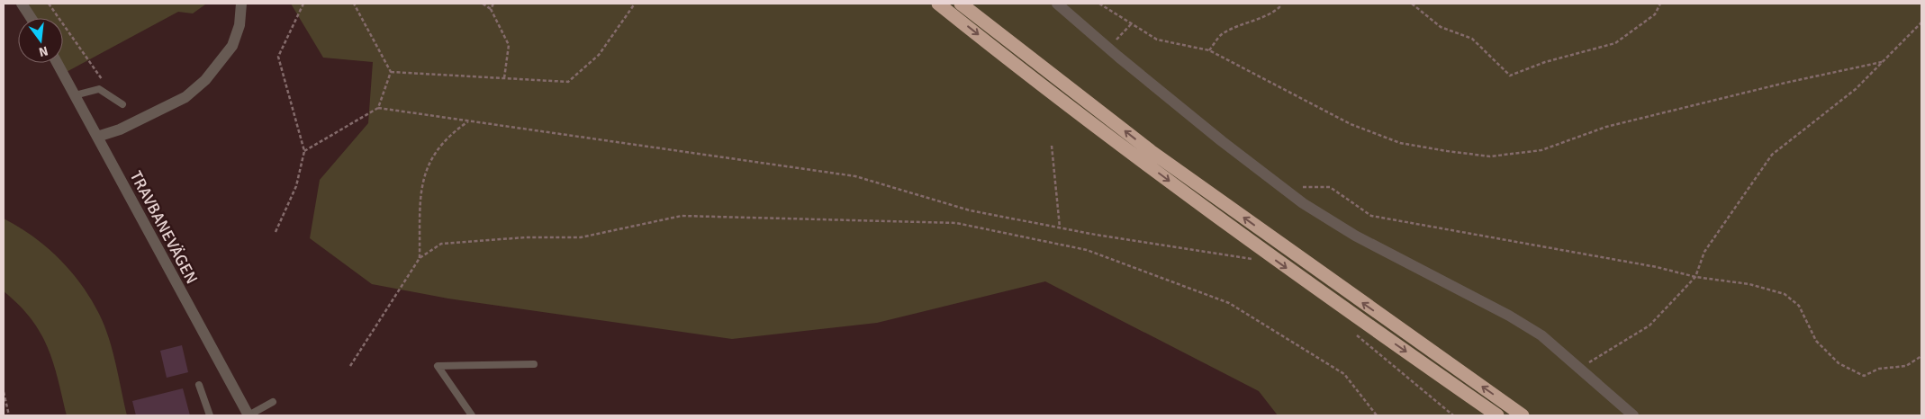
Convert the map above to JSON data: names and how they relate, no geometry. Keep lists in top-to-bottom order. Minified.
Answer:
{"streets":{"street":["TRAVBANEVÄGEN"]},"north":"bottom"}
